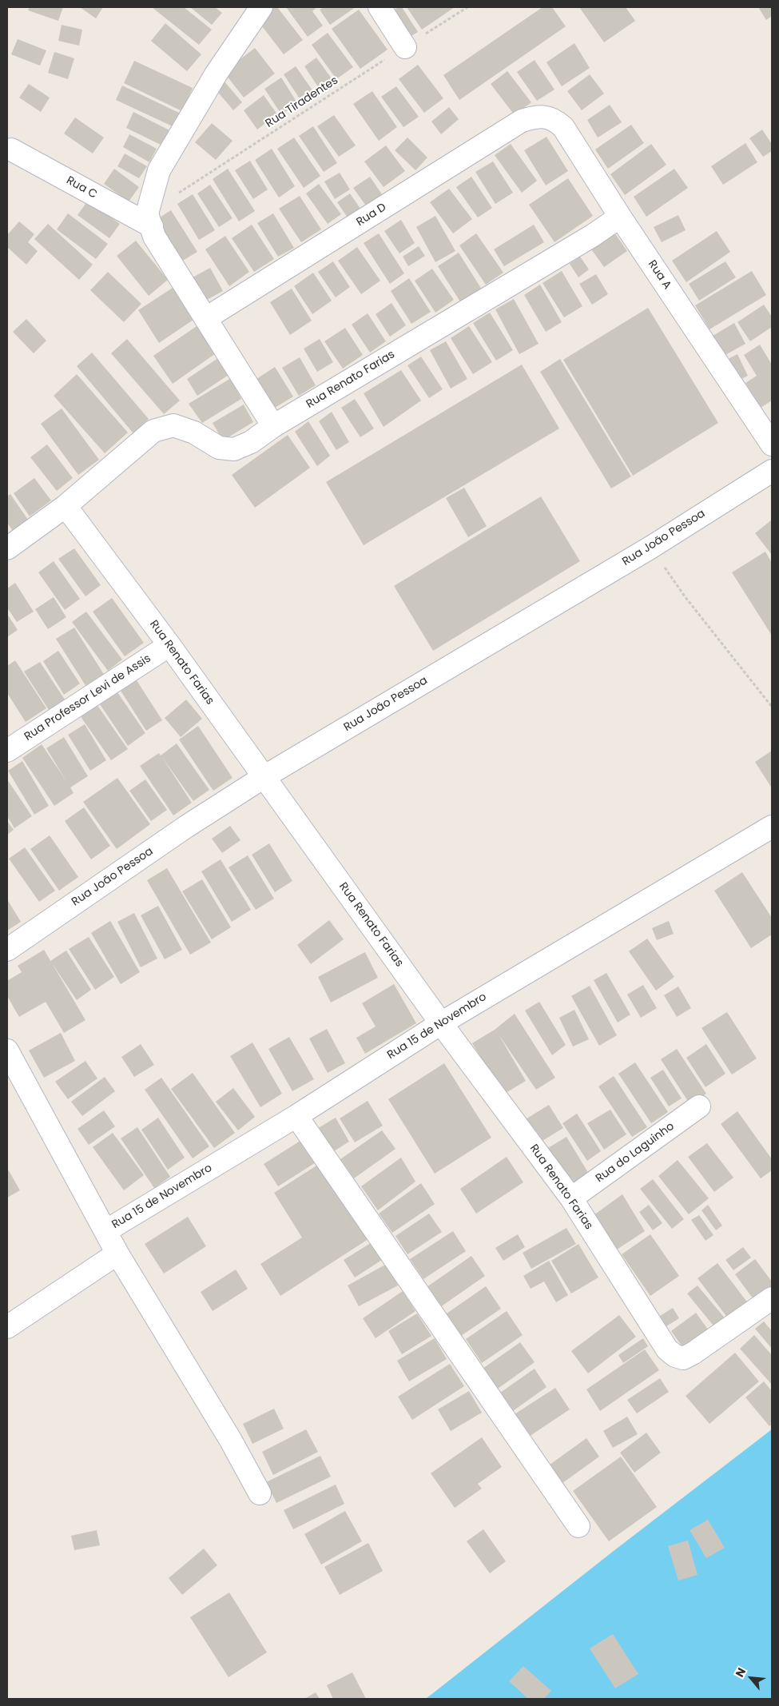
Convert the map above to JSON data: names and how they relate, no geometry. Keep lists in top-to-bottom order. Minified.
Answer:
{"streets":{"street":["Rua C","Rua D","Rua A","Rua Renato Farias","Rua João Pessoa","Rua Professor Levi de Assis","Rua 15 de Novembro","Rua do Laguinho"],"path":["Rua Tiradentes"]},"crossings":[["Rua Tiradentes","Rua C"],["Rua D","Rua A"],["Rua A","Rua Renato Farias"],["Rua Renato Farias","Rua João Pessoa"],["Rua Renato Farias","Rua Professor Levi de Assis"],["Rua Renato Farias","Rua 15 de Novembro"],["Rua Renato Farias","Rua do Laguinho"]],"north":"top left"}
